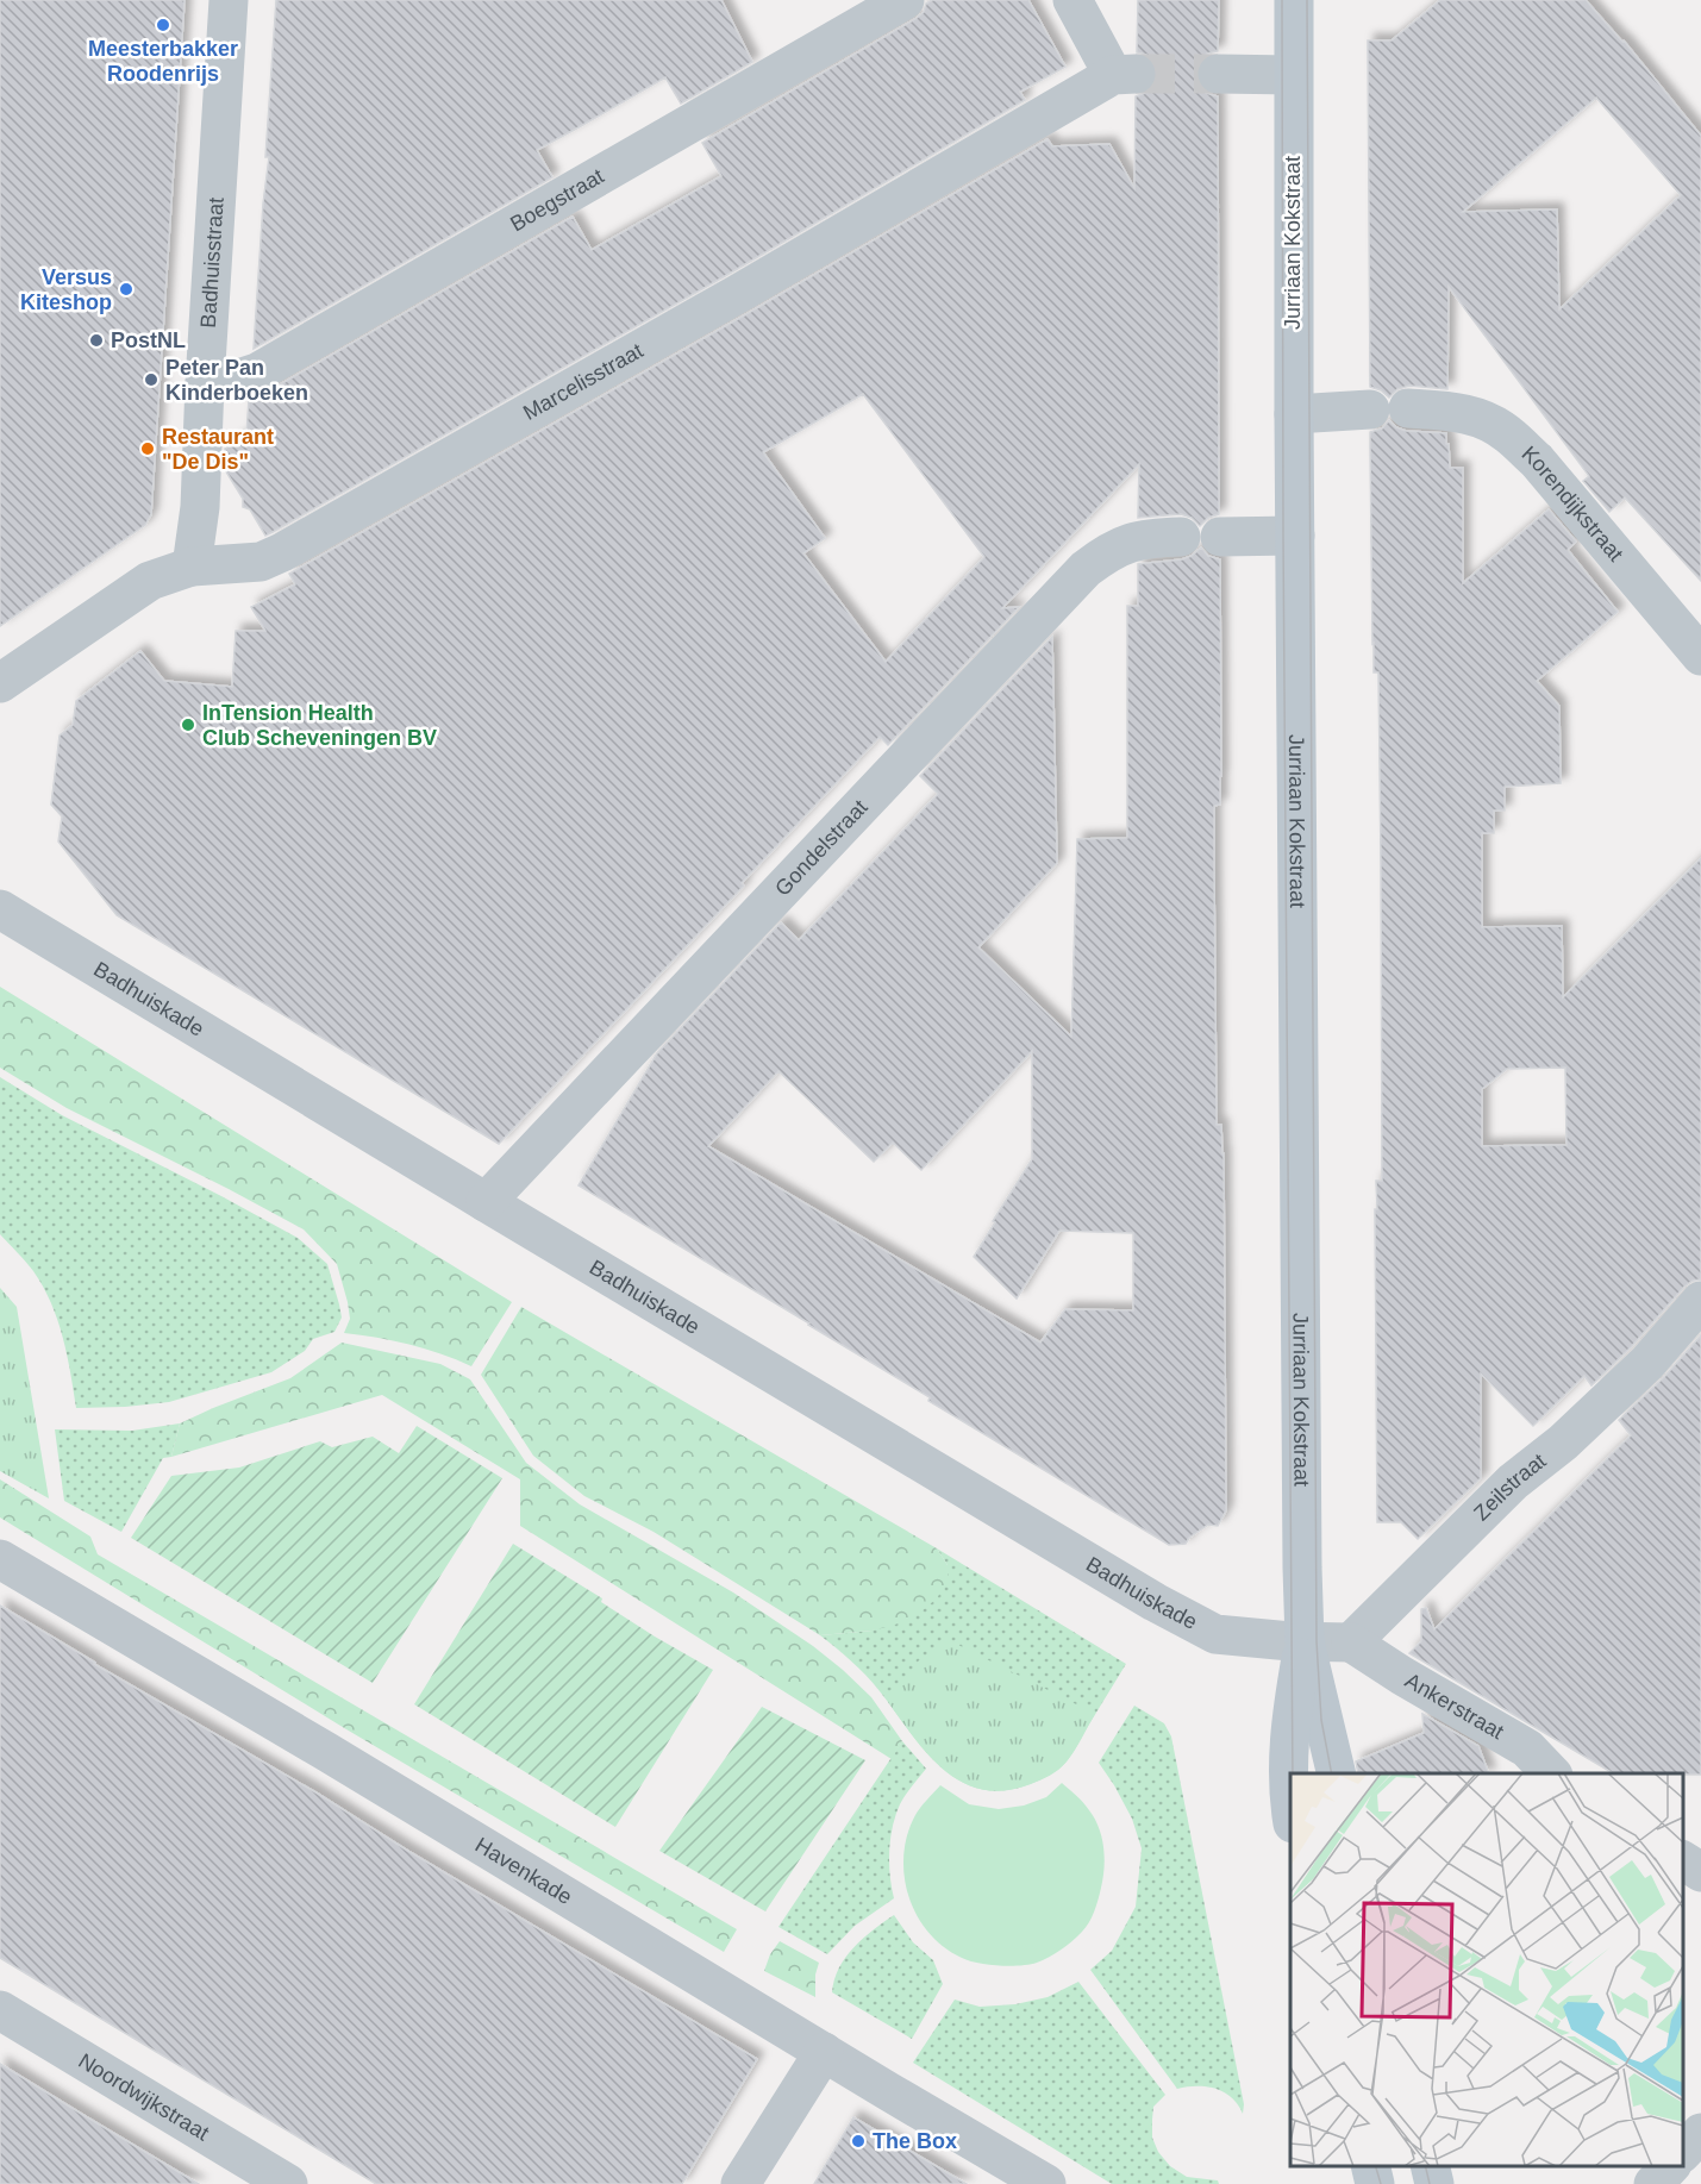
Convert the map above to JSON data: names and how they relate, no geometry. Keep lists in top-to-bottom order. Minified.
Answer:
{"streets":{"main road":["Jurriaan Kokstraat"],"street":["Boegstraat","Badhuisstraat","Marcelisstraat","Korendijkstraat","Gondelstraat","Badhuiskade","Zeilstraat","Ankerstraat","Havenkade","Noordwijkstraat"]},"crossings":[["Boegstraat","Badhuisstraat"],["Jurriaan Kokstraat","Badhuiskade"],["Badhuisstraat","Marcelisstraat"],["Gondelstraat","Badhuiskade"],["Zeilstraat","Ankerstraat"]],"places":["Meesterbakker Roodenrijs","Versus Kiteshop","PostNL","Peter Pan Kinderboeken","Restaurant \"De Dis\"","InTension Health Club Scheveningen BV","The Box"]}
